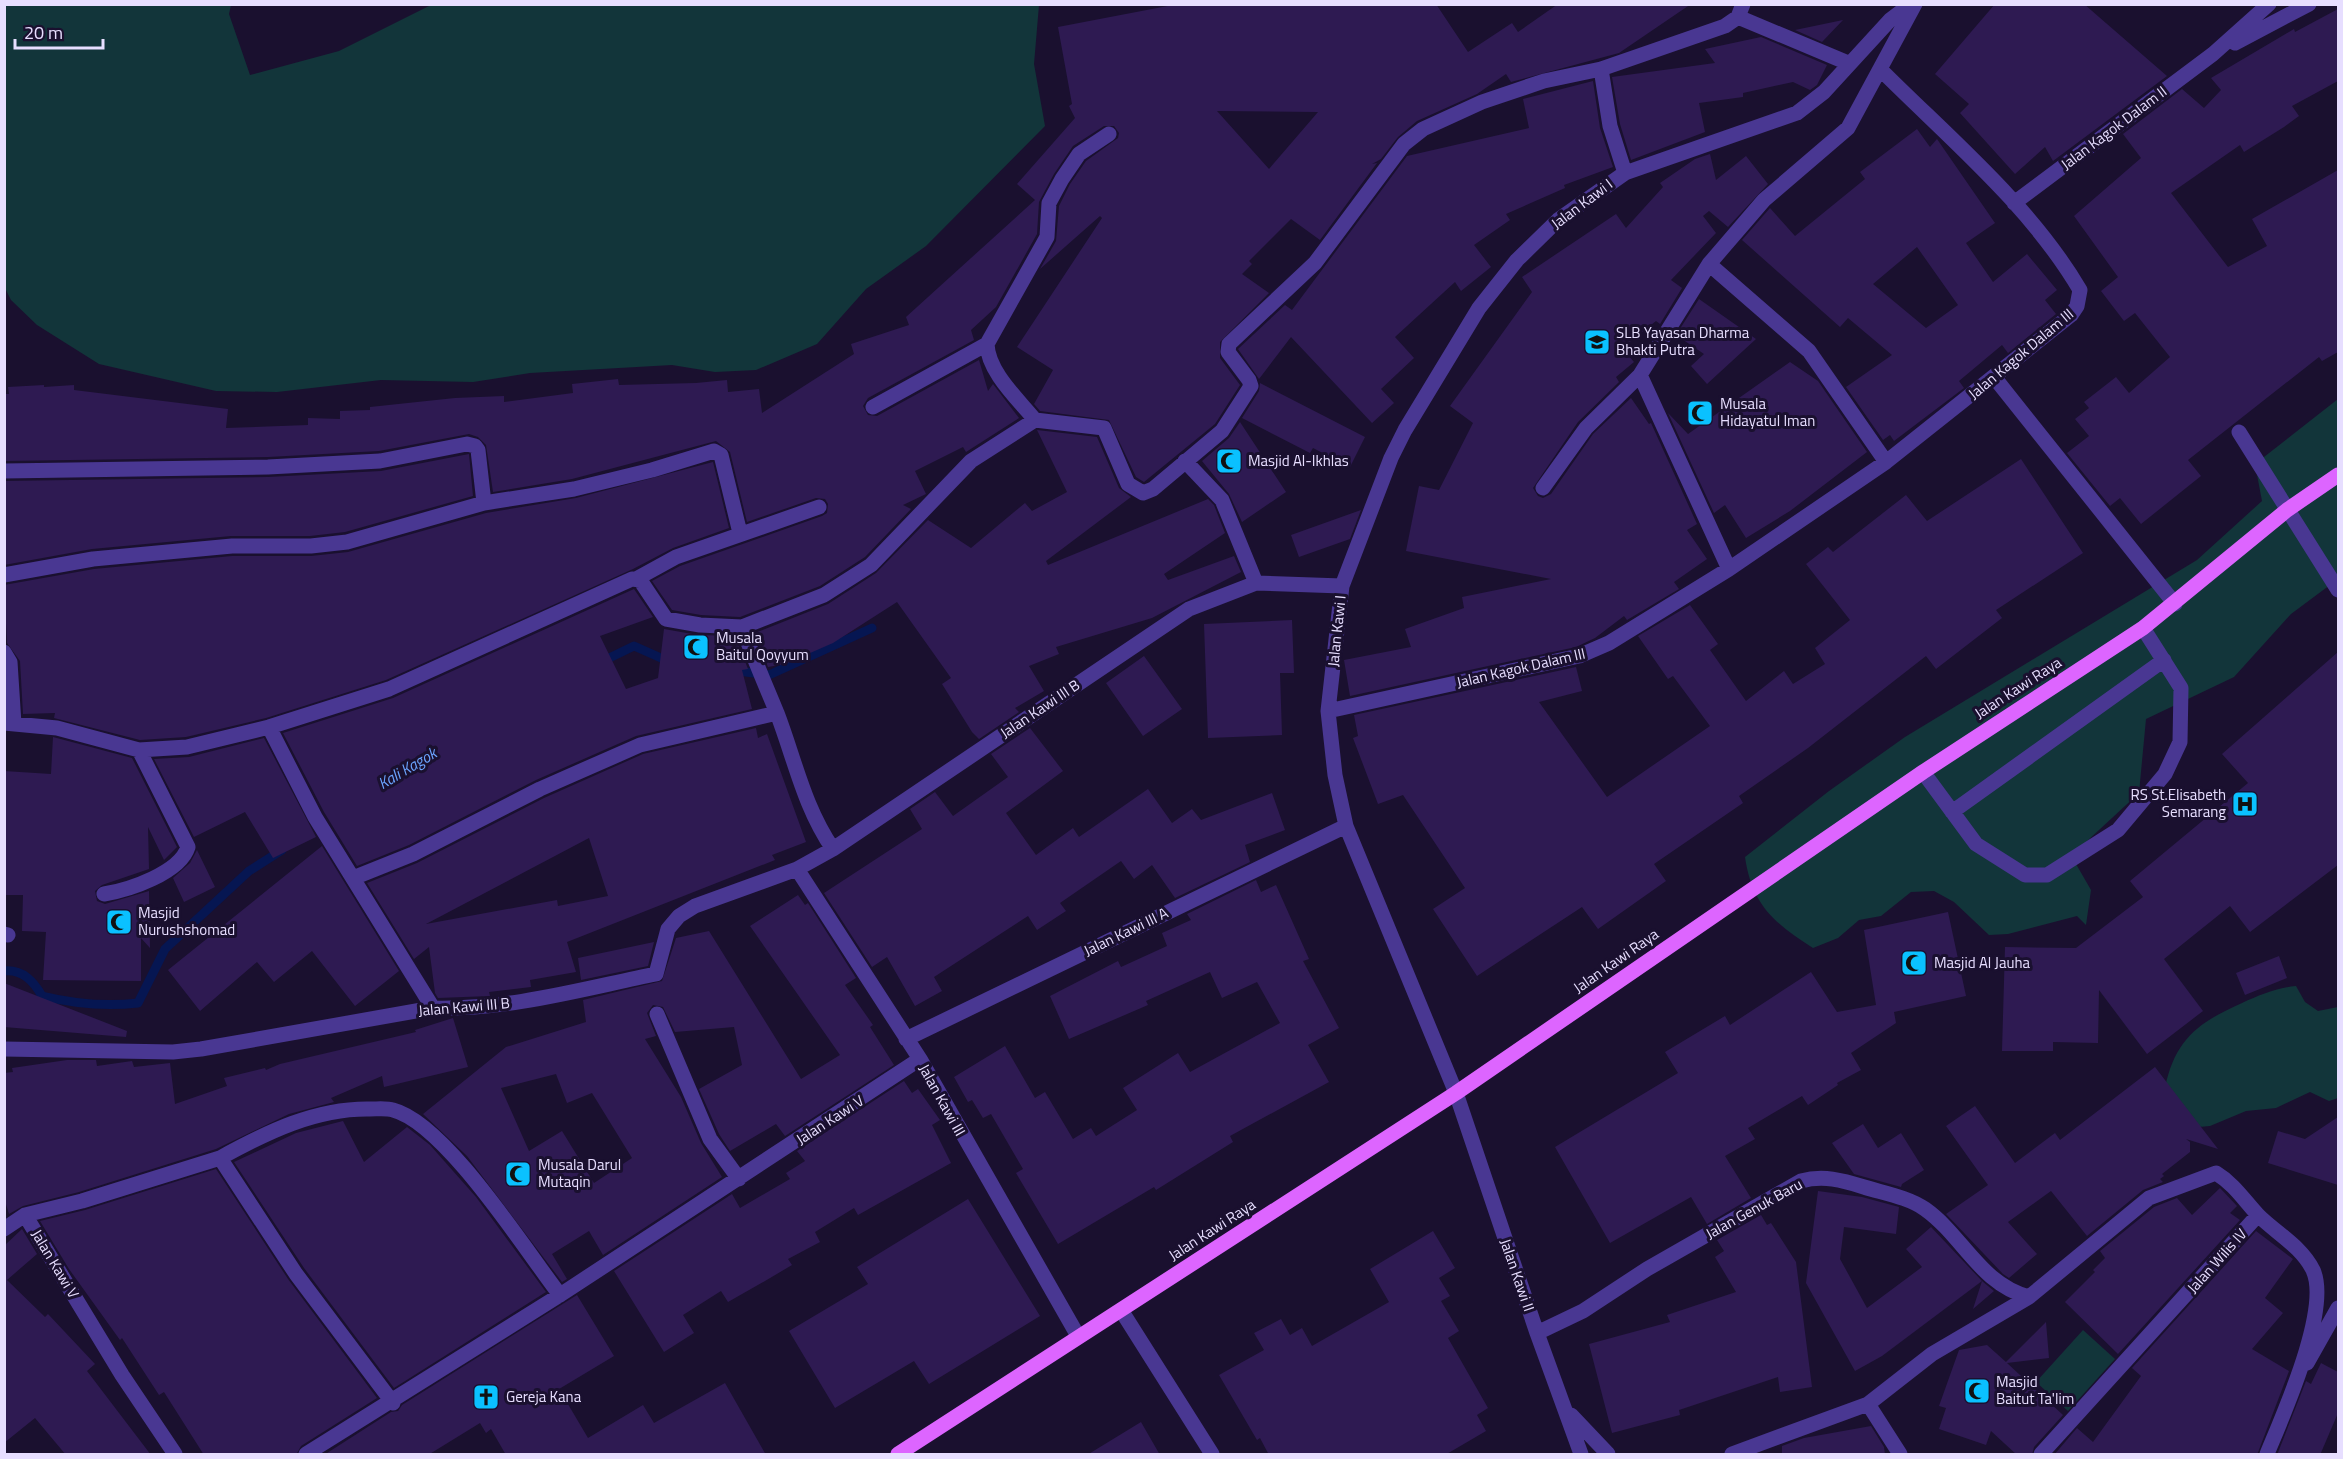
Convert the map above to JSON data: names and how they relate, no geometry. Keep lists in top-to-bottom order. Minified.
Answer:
{"streets":{"main road":["Jalan Kawi Raya"],"street":["Jalan Kagok Dalam II","Jalan Kawi I","Jalan Kagok Dalam III","Jalan Kawi III B","Jalan Kawi III A","Jalan Kawi III","Jalan Kawi V","Jalan Genuk Baru","Jalan Wilis IV","Jalan Kawi II"]},"crossings":[["Jalan Kagok Dalam II","Jalan Kagok Dalam III"],["Jalan Kawi I","Jalan Kagok Dalam III"],["Jalan Kawi I","Jalan Kawi Raya"],["Jalan Kawi I","Jalan Kawi III B"],["Jalan Kawi I","Jalan Kawi III A"],["Jalan Kawi I","Jalan Kawi II"],["Jalan Kawi Raya","Jalan Kawi III"],["Jalan Kawi Raya","Jalan Kawi II"],["Jalan Kawi III B","Jalan Kawi III"],["Jalan Kawi III A","Jalan Kawi III"],["Jalan Kawi III","Jalan Kawi V"],["Jalan Genuk Baru","Jalan Kawi II"]],"water":["Kali Kagok"],"places":{"school or university":["SLB Yayasan Dharma Bhakti Putra"],"mosque":["Musala Hidayatul Iman","Masjid Al-Ikhlas","Musala Baitul Qoyyum","Masjid Nurushshomad","Masjid Al Jauha","Musala Darul Mutaqin","Masjid Baitut Ta'lim"],"hospital":["RS St.Elisabeth Semarang"],"church":["Gereja Kana"]},"scale_bar":"20 m"}
